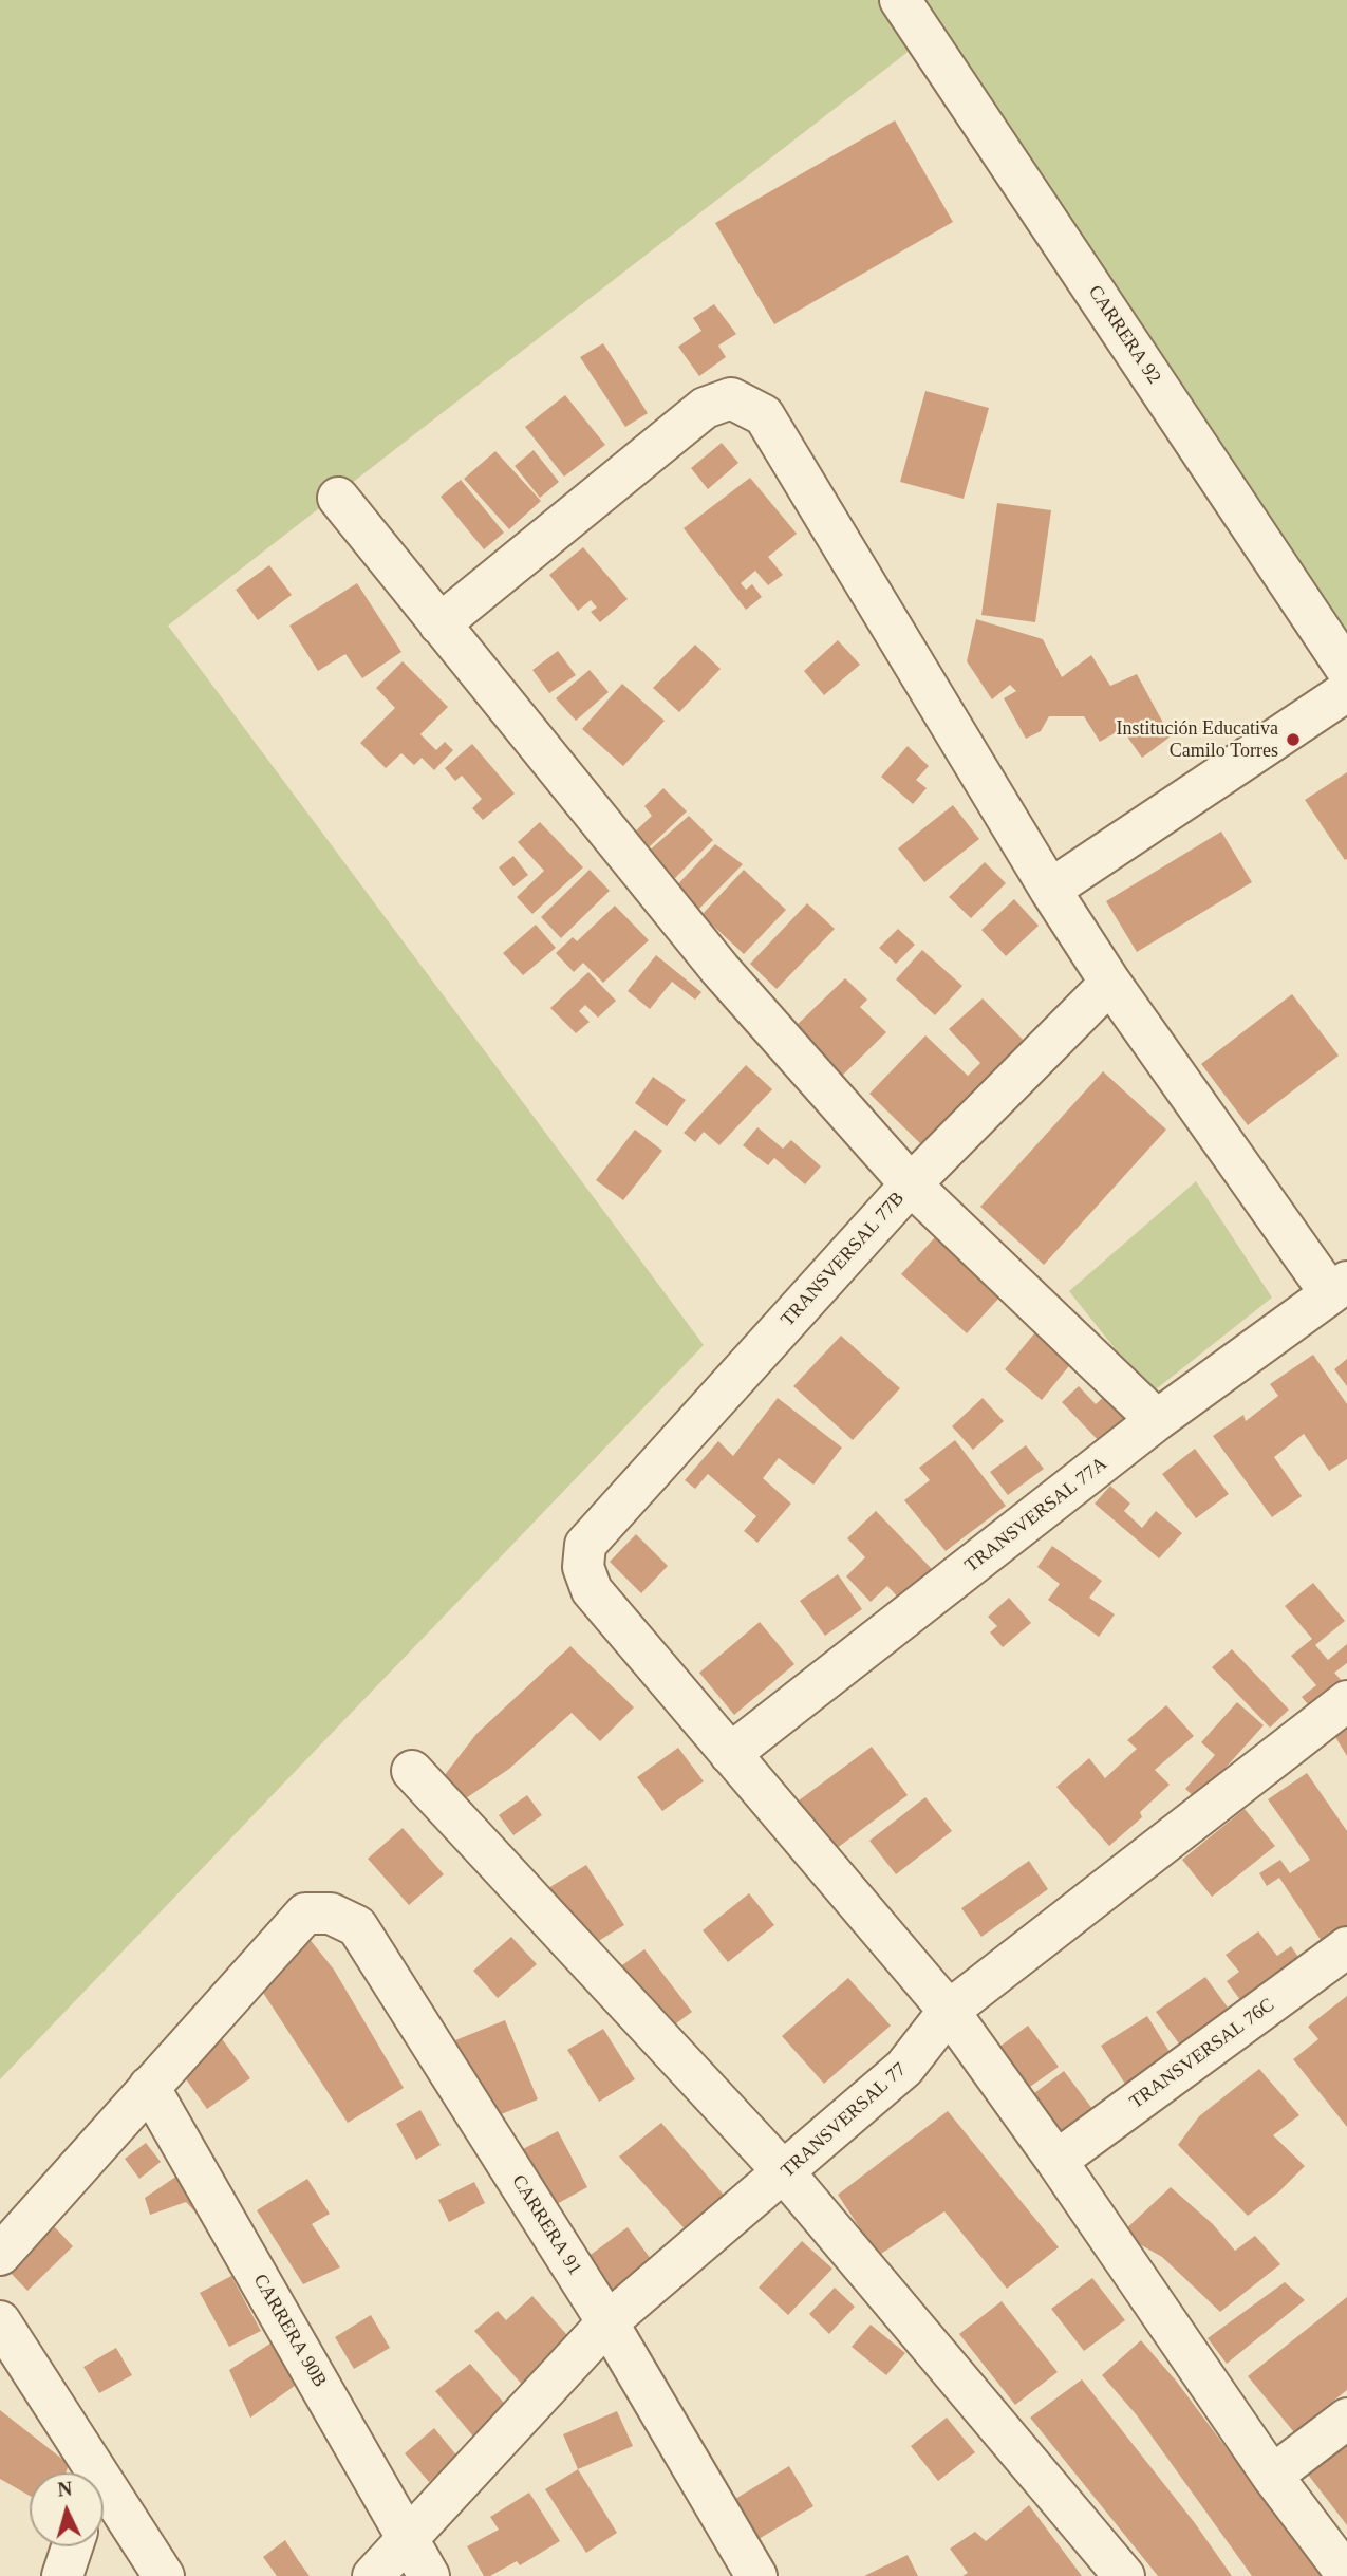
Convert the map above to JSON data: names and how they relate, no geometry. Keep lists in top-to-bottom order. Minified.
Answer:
{"streets":{"street":["CARRERA 92","TRANSVERSAL 77B","TRANSVERSAL 77A","TRANSVERSAL 76C","TRANSVERSAL 77","CARRERA 91","CARRERA 90B"]},"crossings":[["TRANSVERSAL 77B","TRANSVERSAL 77A"],["TRANSVERSAL 77","CARRERA 91"],["TRANSVERSAL 77","CARRERA 90B"],["CARRERA 91","CARRERA 90B"]],"places":["Institución Educativa Camilo Torres"],"north":"top"}
